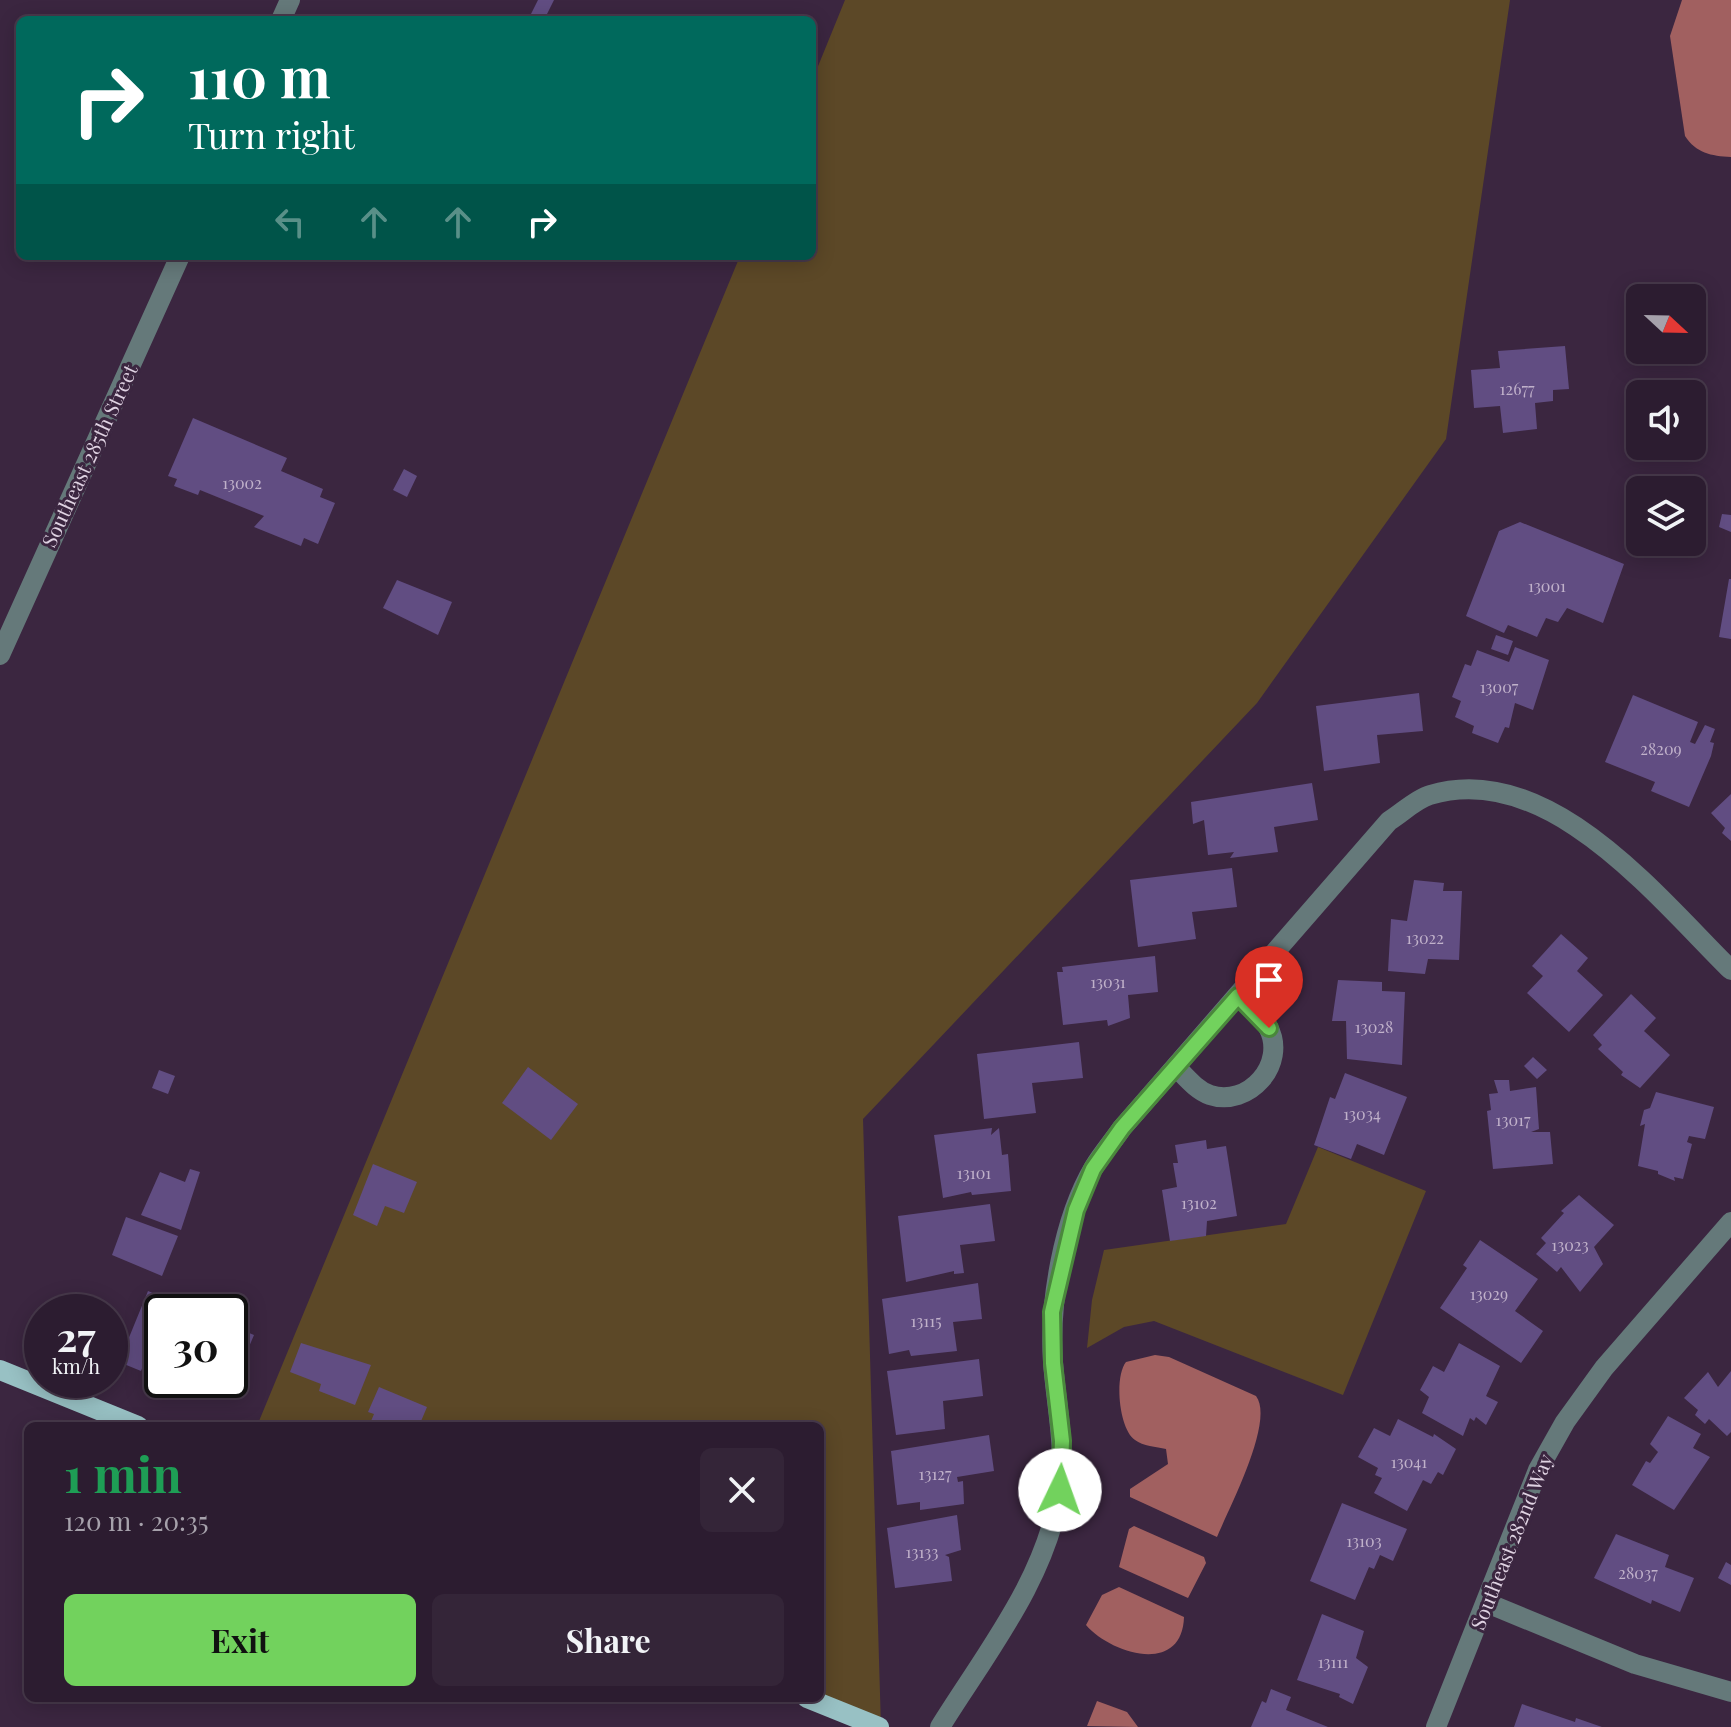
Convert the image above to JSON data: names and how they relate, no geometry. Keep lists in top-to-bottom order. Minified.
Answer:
{"streets":{"street":["Southeast 285th Street","Southeast 282nd Way"]},"house_numbers":["12677","13002","13001","13007","28209","13022","13031","13028","13034","13017","13101","13102","13023","13029","13115","13041","13127","13103","13133","28037","13111"],"north":"right","page":{"turn":["110 m","Turn right"],"speed":"27 km/h","limit":"30","heading":["1 min","120 m · 20:35"],"buttons":["Exit","Share"]}}
